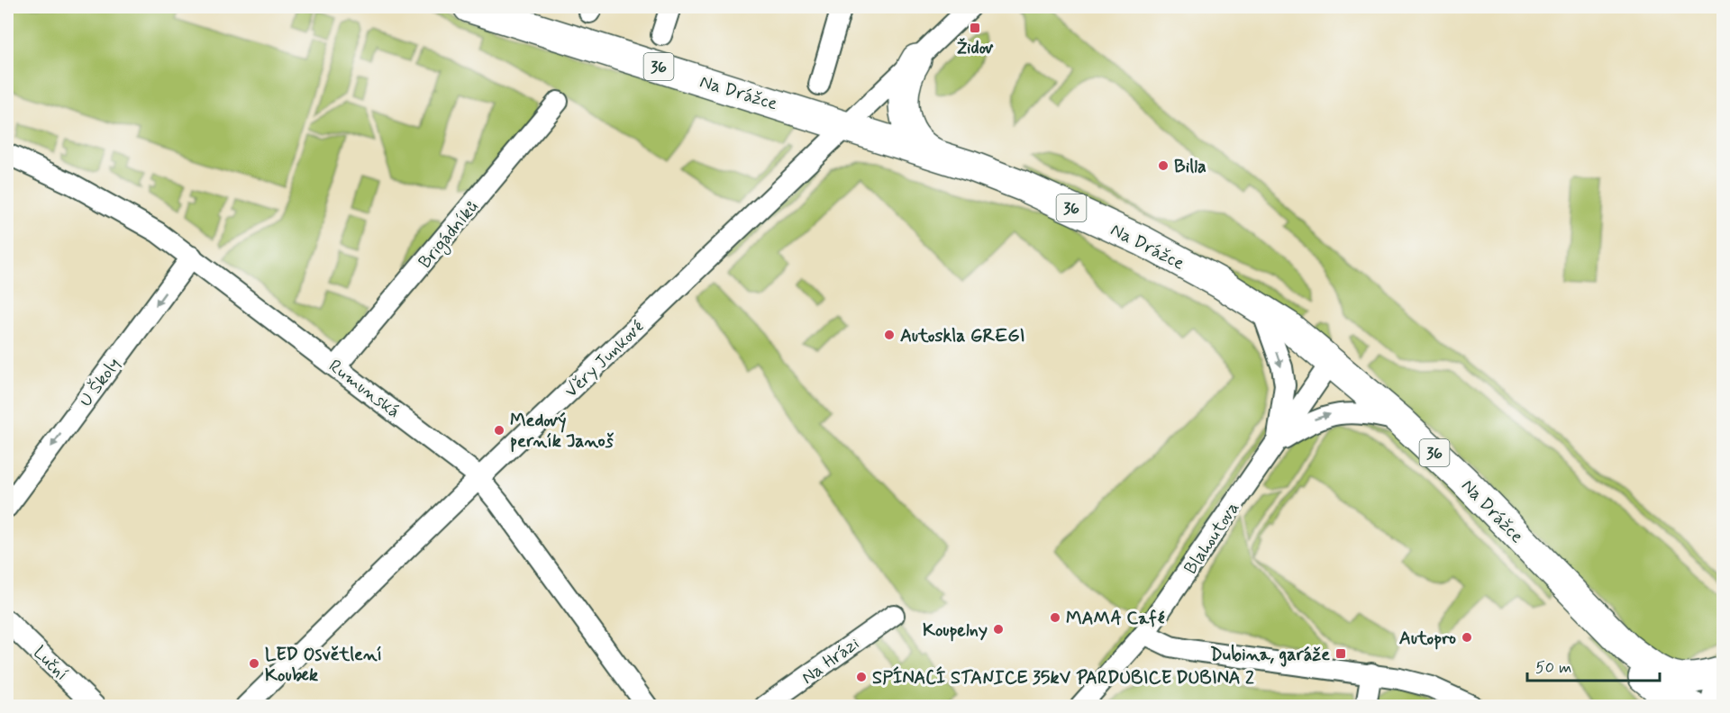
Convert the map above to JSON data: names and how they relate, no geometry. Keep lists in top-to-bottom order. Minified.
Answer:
{"streets":{"main road":["36","Na Drážce"],"street":["Brigádníků","Věry Junkové","U Školy","Rumunská","Blahoutova","Na Hrázi","Luční"]},"crossings":[["Na Drážce","Věry Junkové"],["Na Drážce","Blahoutova"],["Brigádníků","Rumunská"],["Věry Junkové","Rumunská"],["U Školy","Rumunská"]],"one_way":["U Školy"],"places":{"transit":["Židov","Dubina, garáže"],"other":["Billa","Autoskla GREGI","Medový perník Janoš","MAMA Café","Koupelny","Autopro","LED Osvětlení Koubek","SPÍNACÍ STANICE 35kV PARDUBICE DUBINA 2"]},"scale_bar":"50 m"}
